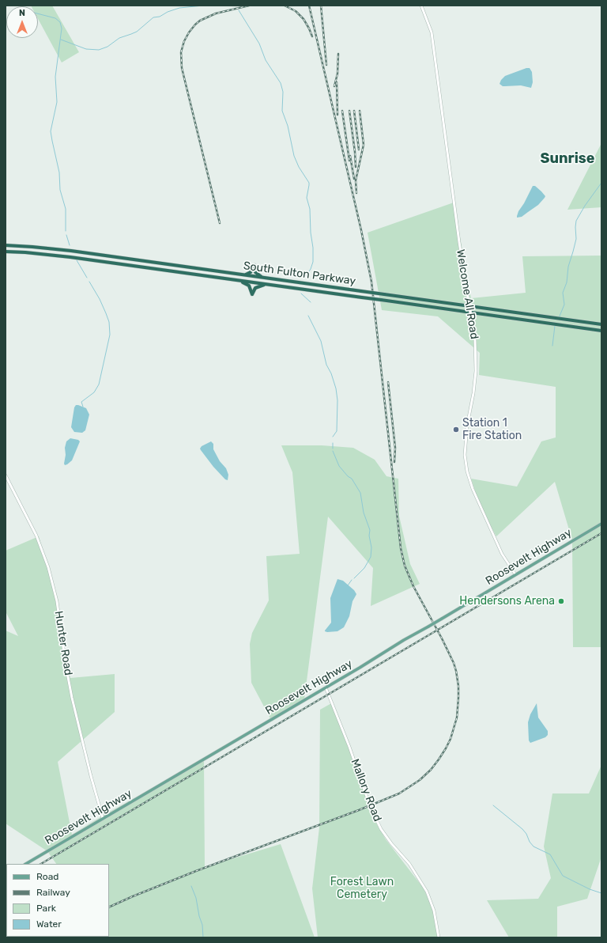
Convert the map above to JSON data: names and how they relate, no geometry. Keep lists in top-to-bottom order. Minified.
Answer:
{"streets":{"highway":["South Fulton Parkway"],"main road":["Roosevelt Highway"],"street":["Welcome All Road","Hunter Road","Mallory Road"]},"crossings":[["Welcome All Road","Roosevelt Highway"],["Roosevelt Highway","Hunter Road"],["Roosevelt Highway","Mallory Road"]],"districts":["Sunrise"],"parks":["Forest Lawn Cemetery"],"places":["Station 1 Fire Station","Hendersons Arena"],"legend":["Road","Railway","Park","Water"],"north":"top"}
